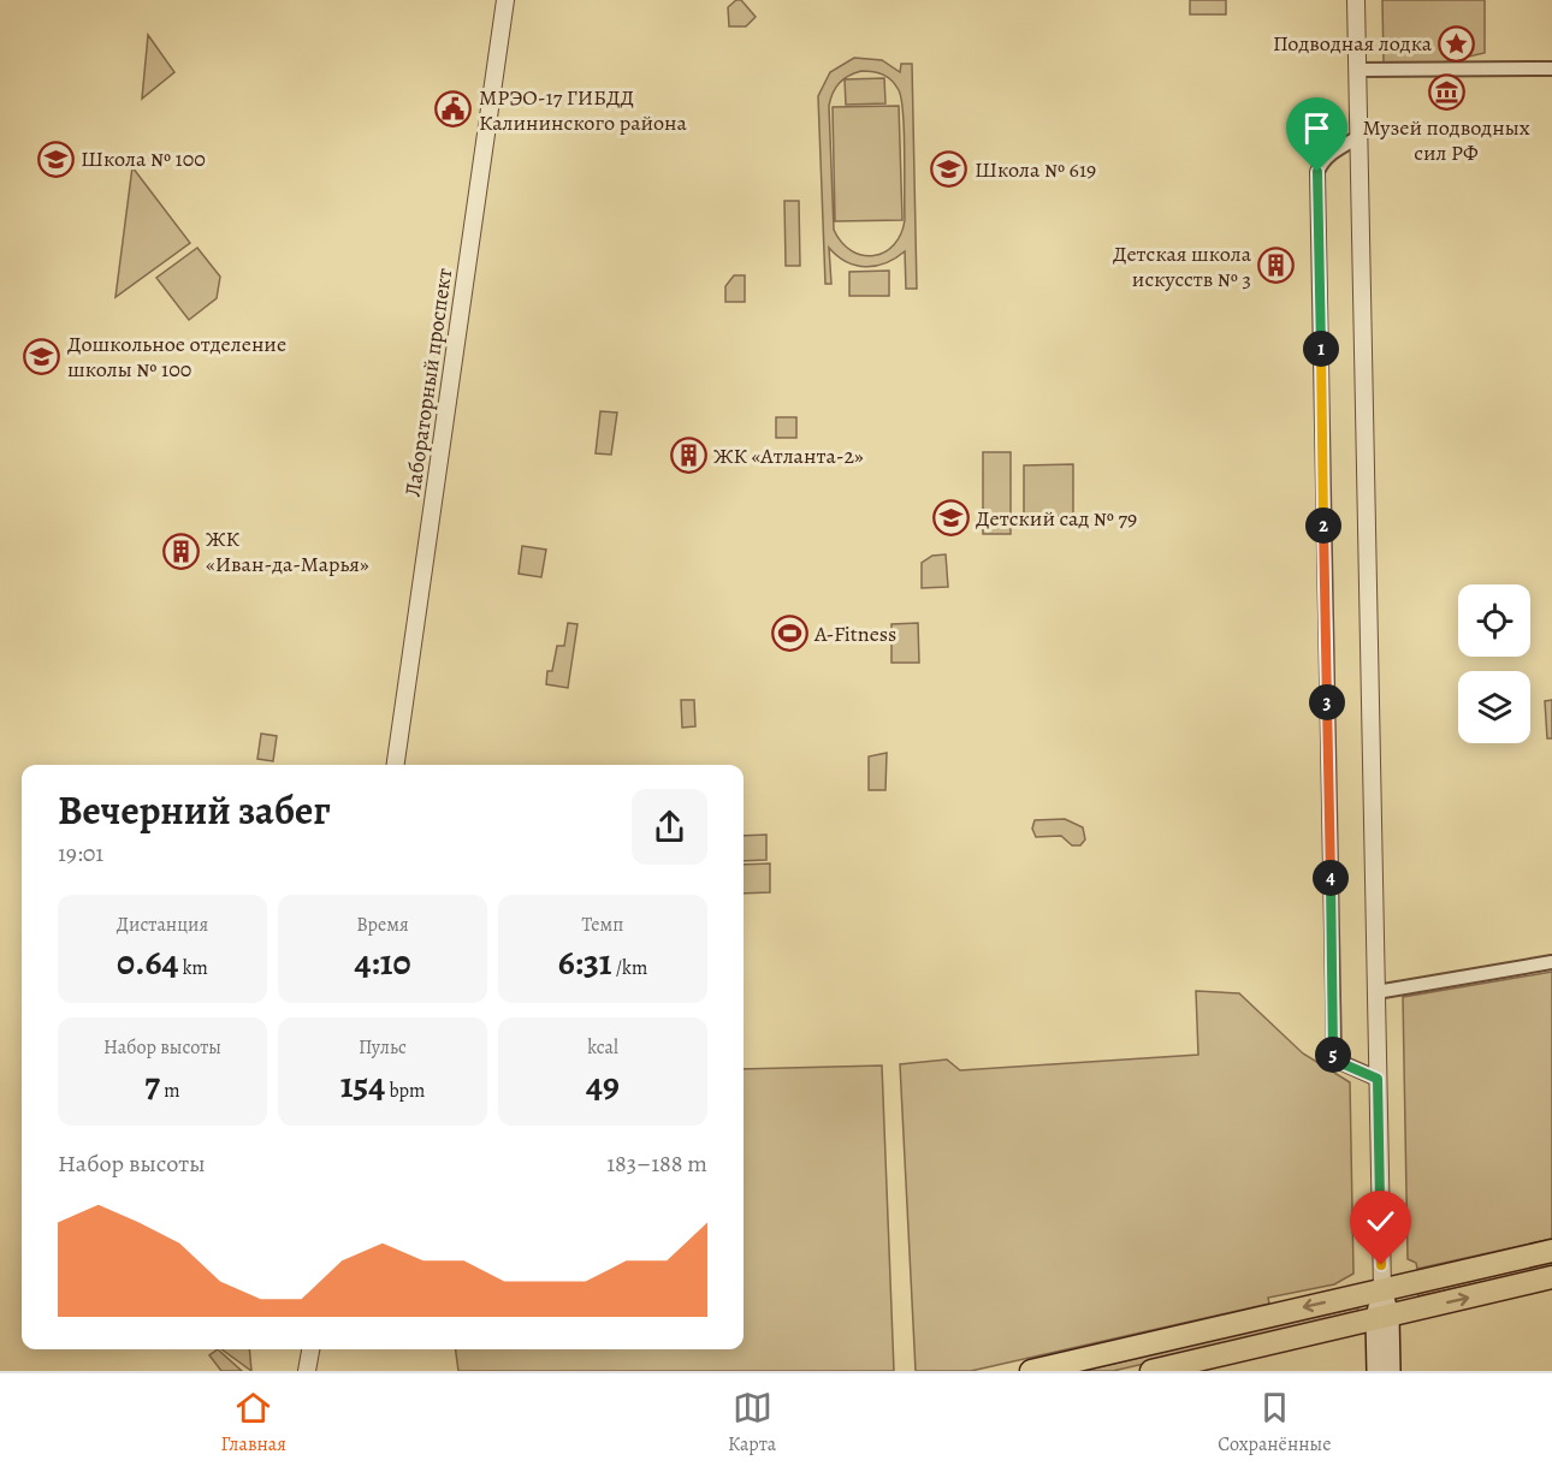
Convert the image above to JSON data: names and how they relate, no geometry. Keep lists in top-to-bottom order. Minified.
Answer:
{"streets":{"street":["Лабораторный проспект"]},"places":{"place":["Подводная лодка"],"museum":["Музей подводных сил РФ"],"public building":["МРЭО-17 ГИБДД Калининского района"],"school or university":["Школа № 100","Школа № 619","Дошкольное отделение школы № 100","Детский сад № 79"],"building":["Детская школа искусств № 3","ЖК «Атланта-2»","ЖК «Иван-да-Марья»"],"sports":["A-Fitness"]},"page":{"pins":["1","2","3","4","5"],"heading":["Вечерний забег","19:01"],"stats":[["Дистанция","0.64 km"],["Время","4:10"],["Темп","6:31 /km"],["Набор высоты","7 m"],["Пульс","154 bpm"],["kcal","49"]],"chart":["Набор высоты","183–188 m"],"tabs":["Главная","Карта","Сохранённые"]}}
